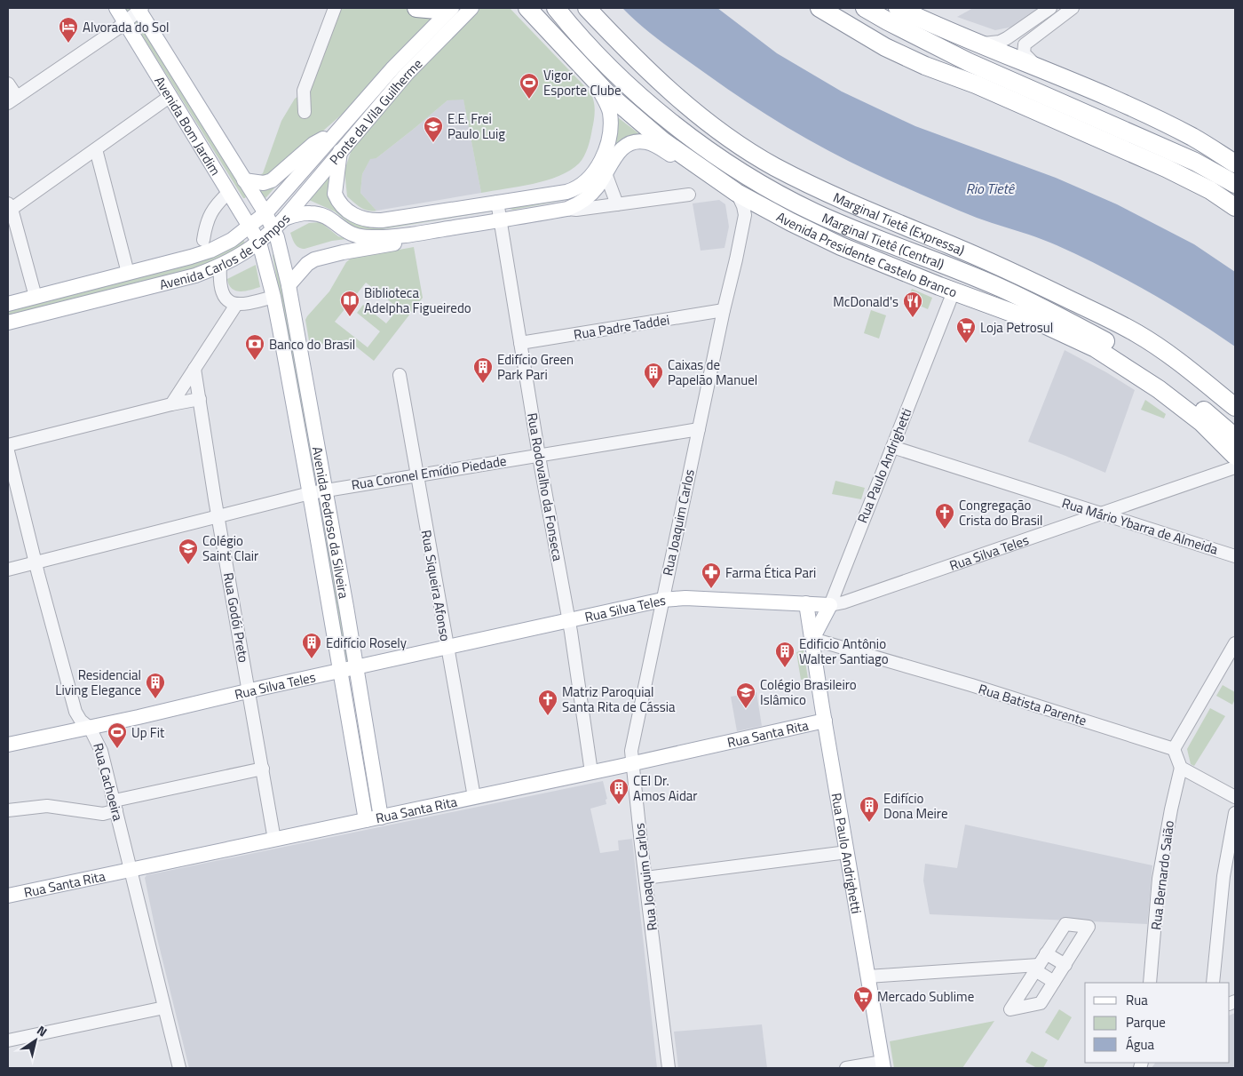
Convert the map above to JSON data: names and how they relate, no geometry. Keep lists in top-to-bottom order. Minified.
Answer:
{"streets":{"highway":["Marginal Tietê (Expressa)","Marginal Tietê (Central)","Avenida Presidente Castelo Branco"],"main road":["Ponte da Vila Guilherme","Avenida Bom Jardim","Avenida Carlos de Campos","Rua Paulo Andrighetti","Avenida Pedroso da Silveira","Rua Silva Teles","Rua Santa Rita"],"street":["Rua Padre Taddei","Rua Coronel Emídio Piedade","Rua Rodovalho da Fonseca","Rua Joaquim Carlos","Rua Mário Ybarra de Almeida","Rua Siqueira Afonso","Rua Godói Preto","Rua Batista Parente","Rua Cachoeira","Rua Bernardo Saião"]},"crossings":[["Ponte da Vila Guilherme","Avenida Bom Jardim"],["Ponte da Vila Guilherme","Avenida Carlos de Campos"],["Ponte da Vila Guilherme","Avenida Pedroso da Silveira"],["Avenida Bom Jardim","Avenida Carlos de Campos"],["Avenida Bom Jardim","Avenida Pedroso da Silveira"],["Avenida Carlos de Campos","Avenida Presidente Castelo Branco"],["Avenida Carlos de Campos","Rua Rodovalho da Fonseca"],["Avenida Carlos de Campos","Avenida Pedroso da Silveira"],["Avenida Presidente Castelo Branco","Rua Paulo Andrighetti"],["Avenida Presidente Castelo Branco","Rua Joaquim Carlos"],["Rua Padre Taddei","Rua Rodovalho da Fonseca"],["Rua Padre Taddei","Rua Joaquim Carlos"],["Rua Paulo Andrighetti","Rua Mário Ybarra de Almeida"],["Rua Paulo Andrighetti","Rua Silva Teles"],["Rua Paulo Andrighetti","Rua Batista Parente"],["Rua Paulo Andrighetti","Rua Santa Rita"],["Rua Coronel Emídio Piedade","Rua Rodovalho da Fonseca"],["Rua Coronel Emídio Piedade","Avenida Pedroso da Silveira"],["Rua Coronel Emídio Piedade","Rua Joaquim Carlos"],["Rua Coronel Emídio Piedade","Rua Siqueira Afonso"],["Rua Coronel Emídio Piedade","Rua Godói Preto"],["Rua Coronel Emídio Piedade","Rua Cachoeira"],["Rua Rodovalho da Fonseca","Rua Silva Teles"],["Rua Rodovalho da Fonseca","Rua Santa Rita"],["Avenida Pedroso da Silveira","Rua Silva Teles"],["Avenida Pedroso da Silveira","Rua Santa Rita"],["Rua Joaquim Carlos","Rua Silva Teles"],["Rua Joaquim Carlos","Rua Santa Rita"],["Rua Mário Ybarra de Almeida","Rua Silva Teles"],["Rua Silva Teles","Rua Siqueira Afonso"],["Rua Silva Teles","Rua Godói Preto"],["Rua Silva Teles","Rua Cachoeira"],["Rua Siqueira Afonso","Rua Santa Rita"],["Rua Godói Preto","Rua Santa Rita"],["Rua Santa Rita","Rua Cachoeira"]],"water":["Rio Tietê"],"places":{"hotel":["Alvorada do Sol"],"sports":["Vigor Esporte Clube","Up Fit"],"school or university":["E.E. Frei Paulo Luig","Colégio Saint Clair","Colégio Brasileiro Islâmico"],"library":["Biblioteca Adelpha Figueiredo"],"restaurant":["McDonald's"],"supermarket":["Loja Petrosul","Mercado Sublime"],"bank":["Banco do Brasil"],"building":["Edifício Green Park Pari","Caixas de Papelão Manuel","Edifício Rosely","Edificio Antônio Walter Santiago","Residencial Living Elegance","CEI Dr. Amos Aidar","Edifício Dona Meire"],"church":["Congregação Crista do Brasil","Matriz Paroquial Santa Rita de Cássia"],"pharmacy":["Farma Ética Pari"]},"legend":["Rua","Parque","Água"],"north":"top right"}
